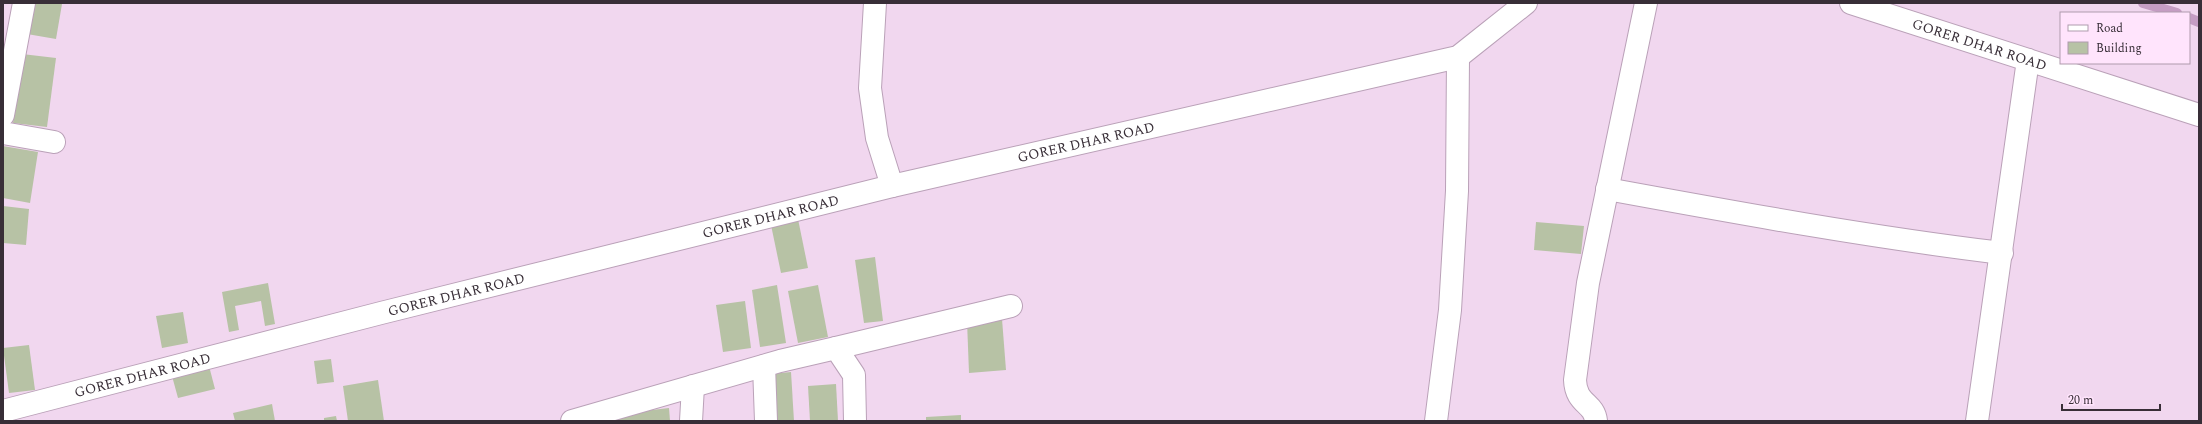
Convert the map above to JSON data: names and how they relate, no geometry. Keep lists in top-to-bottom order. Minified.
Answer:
{"streets":{"street":["GORER DHAR ROAD"]},"legend":["Road","Building"],"scale_bar":"20 m"}
